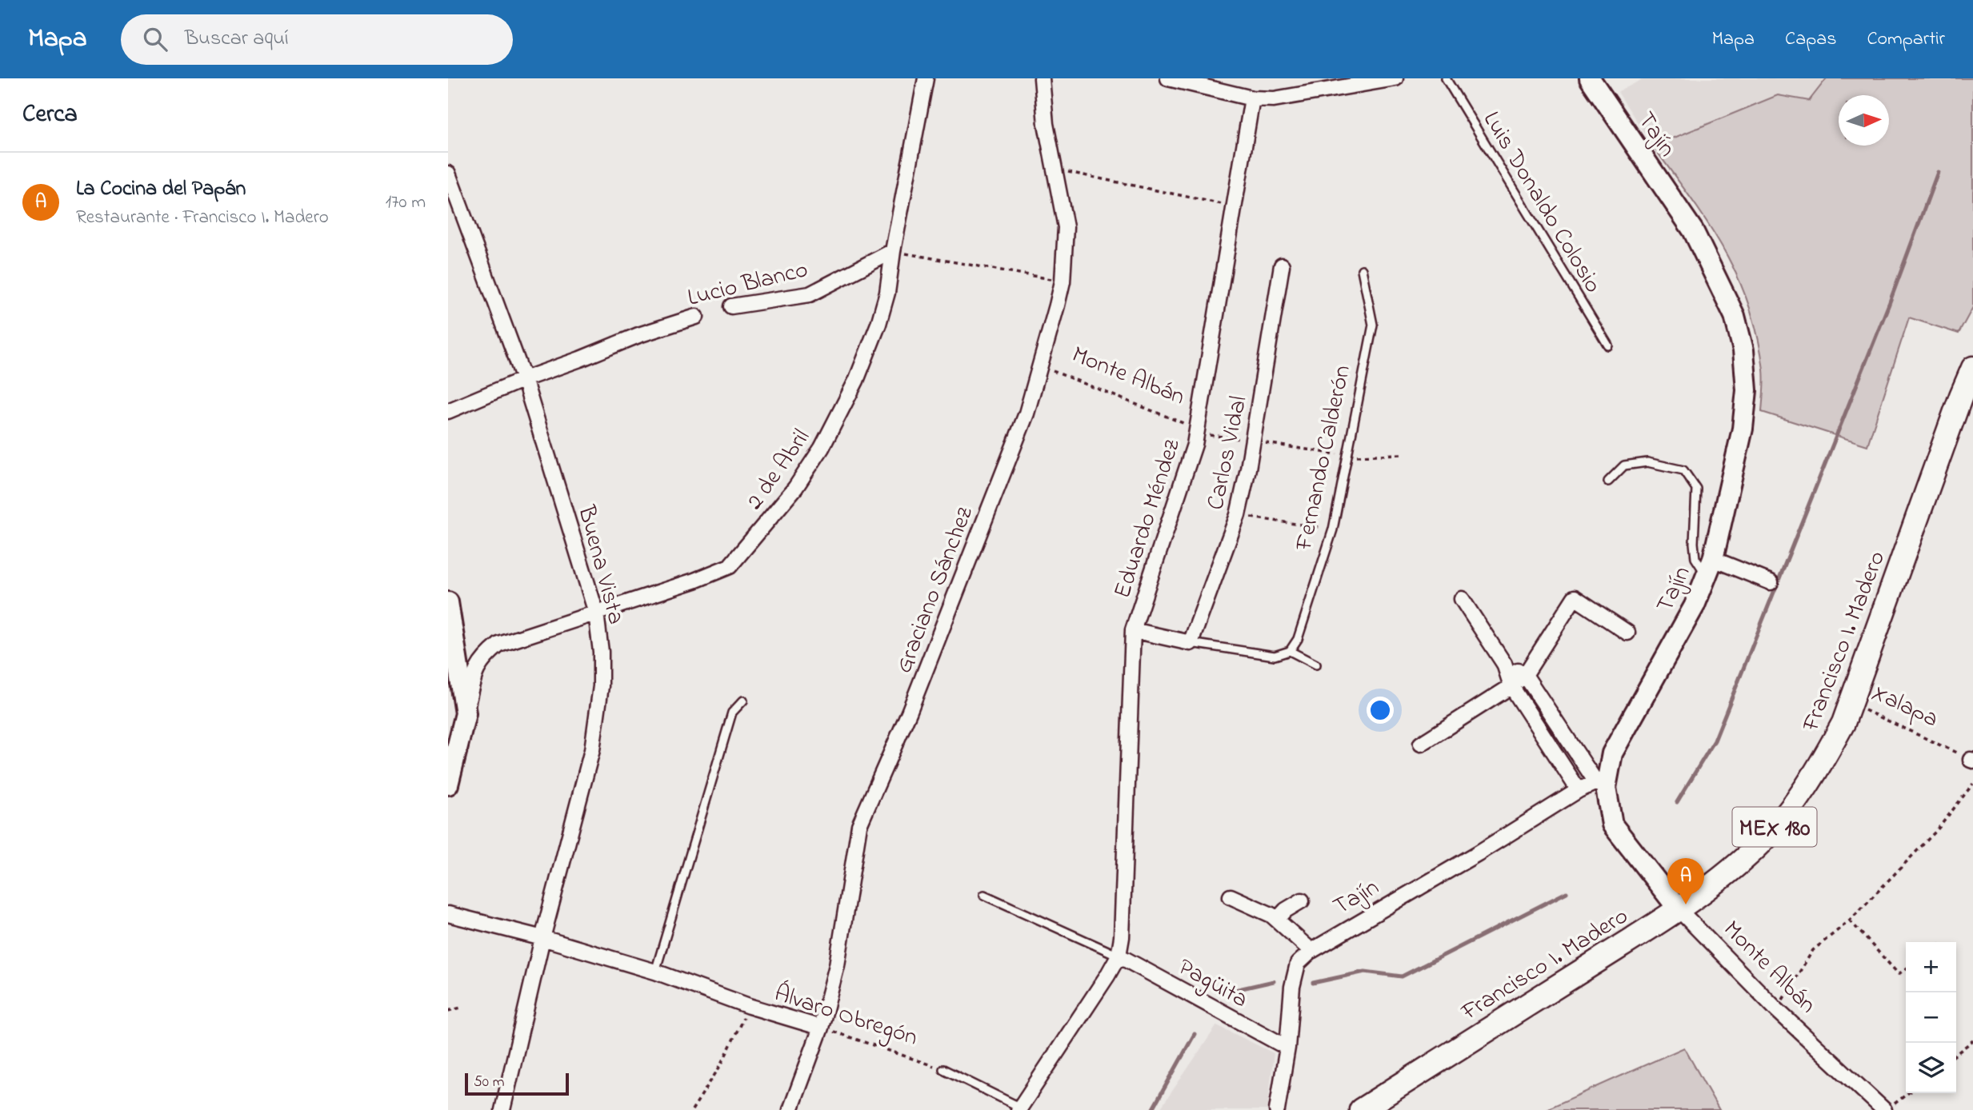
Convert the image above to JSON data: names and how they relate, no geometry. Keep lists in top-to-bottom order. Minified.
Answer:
{"streets":{"main road":["Tajín","Monte Albán","Francisco I. Madero","MEX 180"],"street":["Lucio Blanco","Carlos Vidal","2 de Abril","Eduardo Méndez","Buena Vista","Graciano Sánchez","Pagüita","Álvaro Obregón"],"lane":["Luis Donaldo Colosio","Fernando Calderón"],"path":["Xalapa"]},"crossings":[["Tajín","Monte Albán"],["Tajín","Pagüita"],["Lucio Blanco","2 de Abril"],["Lucio Blanco","Buena Vista"],["Monte Albán","Carlos Vidal"],["Monte Albán","Fernando Calderón"],["Monte Albán","Eduardo Méndez"],["Monte Albán","Graciano Sánchez"],["Monte Albán","Francisco I. Madero"],["2 de Abril","Buena Vista"],["Eduardo Méndez","Pagüita"],["Buena Vista","Álvaro Obregón"],["Graciano Sánchez","Álvaro Obregón"],["Francisco I. Madero","Xalapa"]],"scale_bar":"50 m","north":"right","page":{"header":"Mapa","search":"Buscar aquí","nav":["Mapa","Capas","Compartir"],"heading":"Cerca","list":[{"mark":"A","name":"La Cocina del Papán","note":"Restaurante · Francisco I. Madero","value":"170 m"}],"pins":"A","map_buttons":["+","−"],"scale":"50 m"}}
